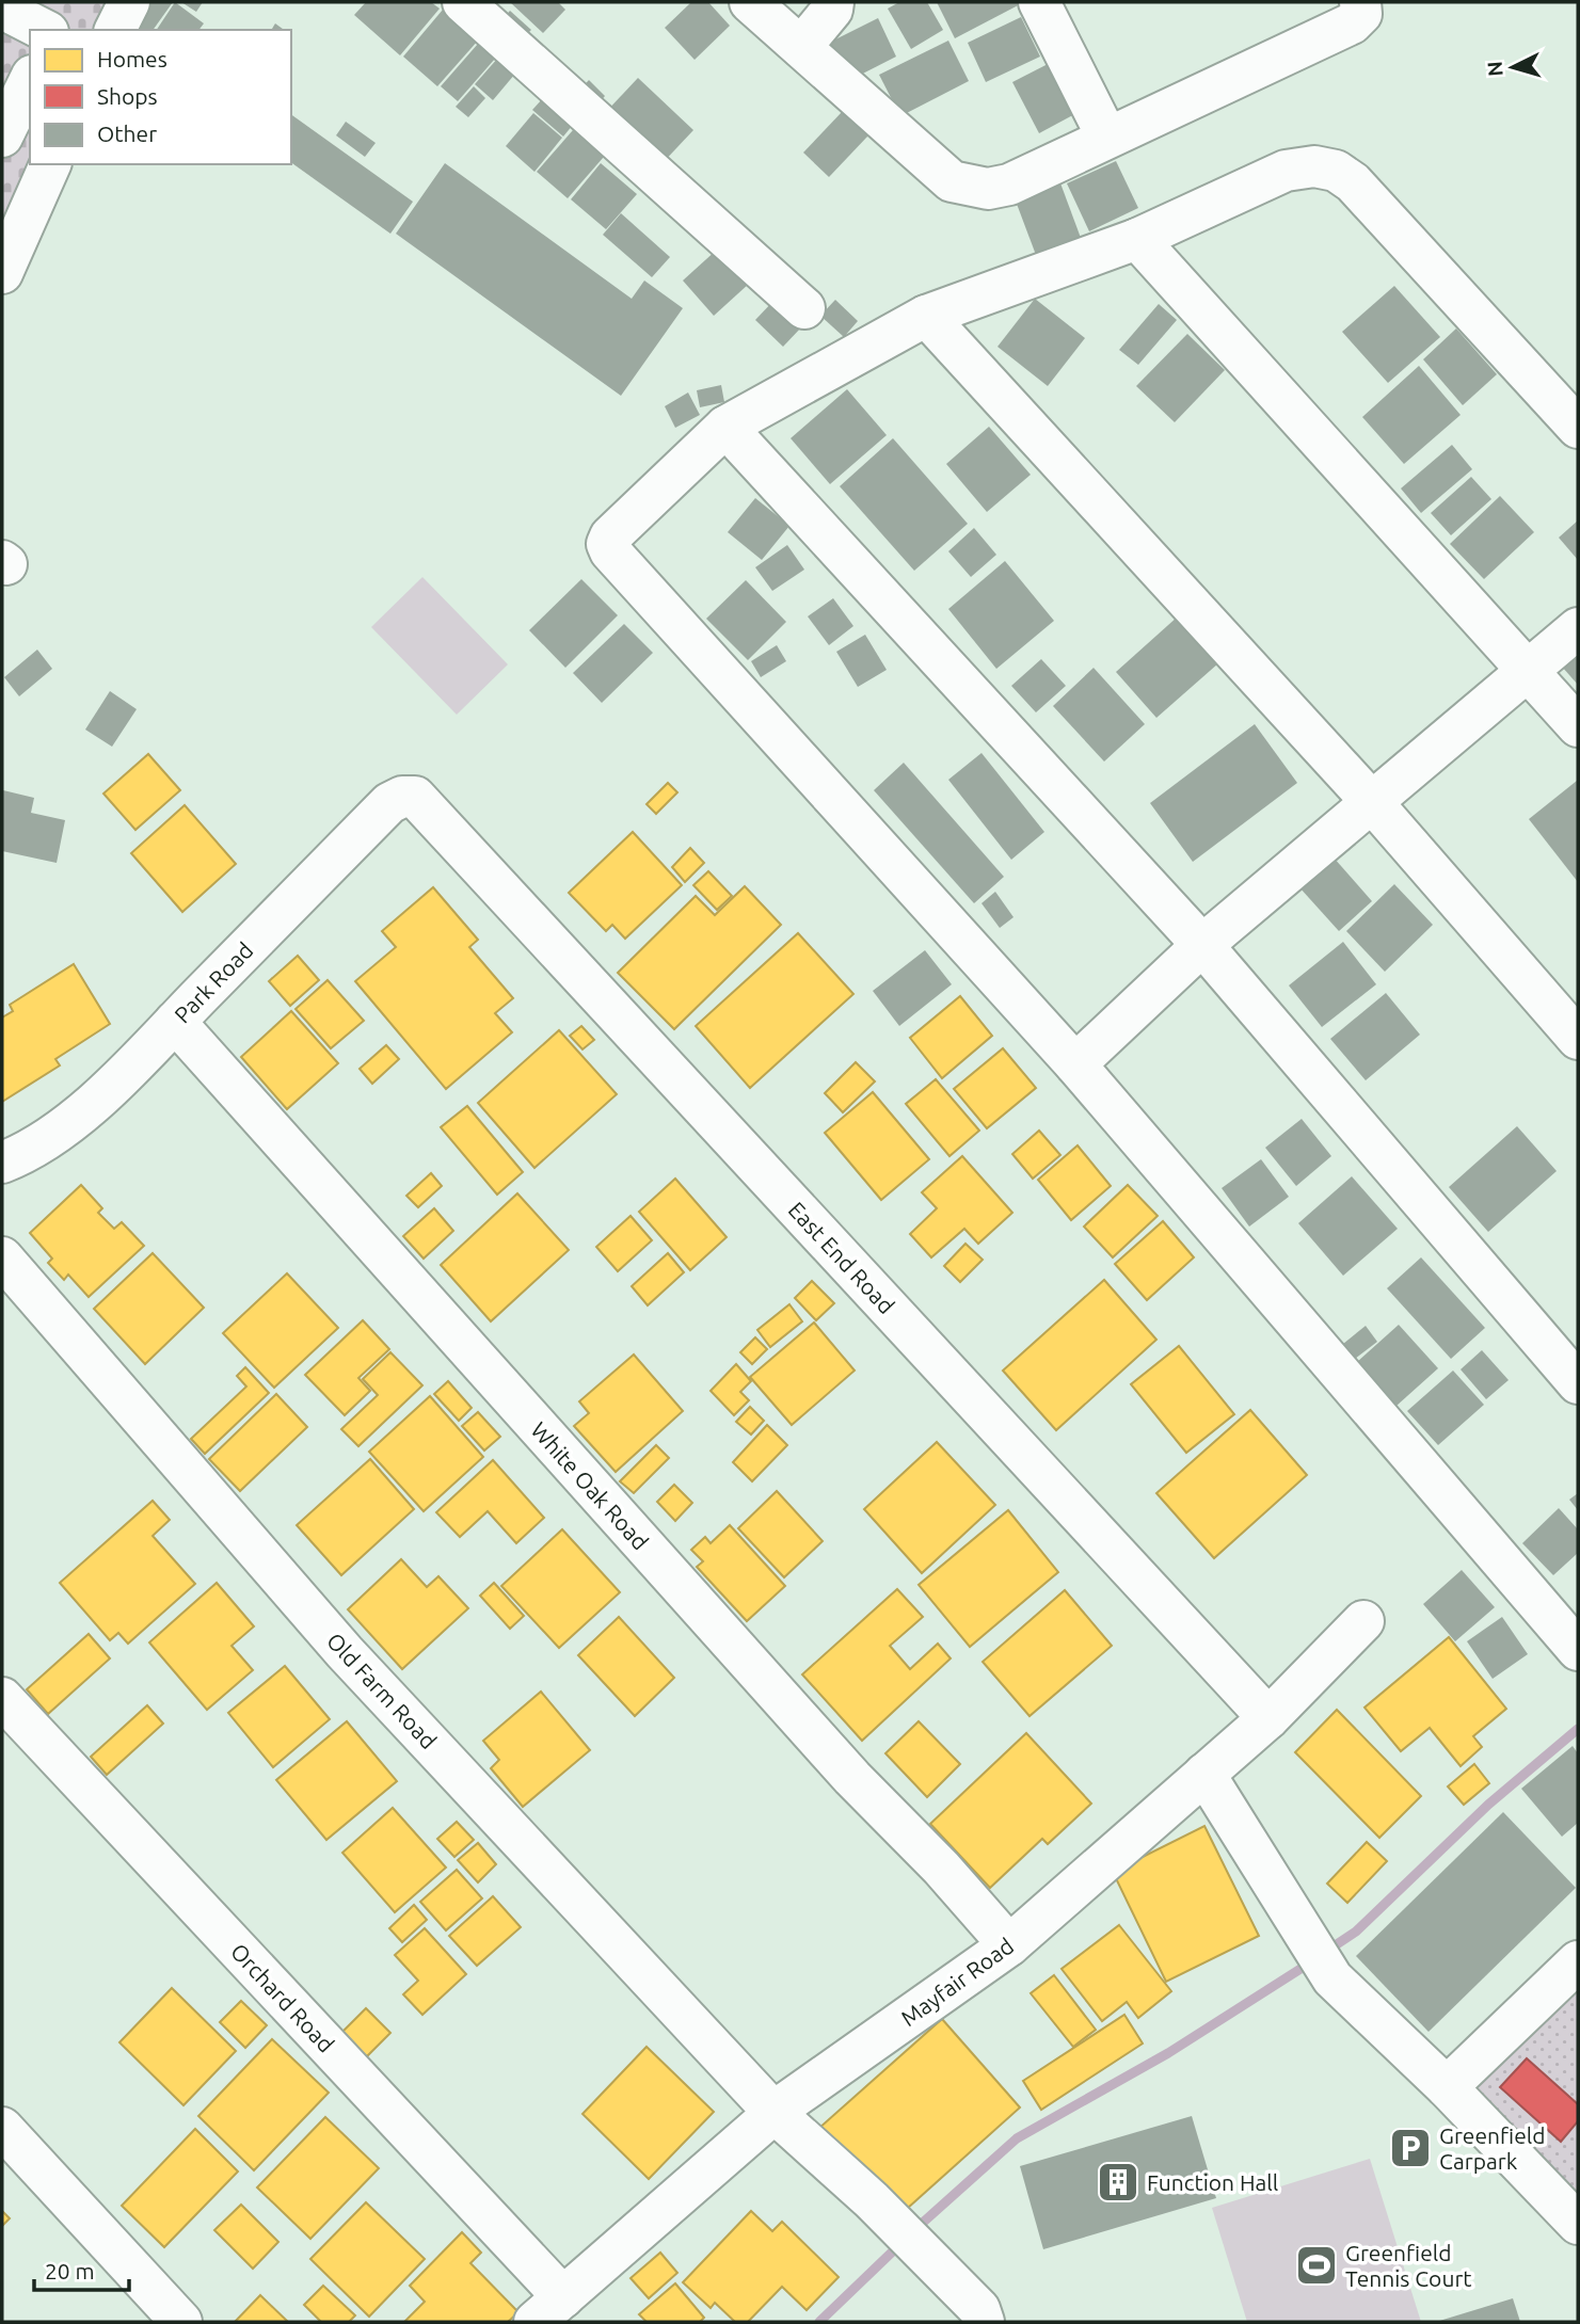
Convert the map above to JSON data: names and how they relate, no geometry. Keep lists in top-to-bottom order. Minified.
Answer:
{"streets":{"street":["Park Road","East End Road","White Oak Road","Old Farm Road","Mayfair Road","Orchard Road"]},"crossings":[["Park Road","East End Road"],["Park Road","White Oak Road"],["East End Road","Mayfair Road"],["White Oak Road","Mayfair Road"],["Old Farm Road","Mayfair Road"],["Mayfair Road","Orchard Road"]],"places":{"parking":["Greenfield Carpark"],"building":["Function Hall"],"sports":["Greenfield Tennis Court"]},"legend":["Homes","Shops","Other"],"scale_bar":"20 m","north":"left"}
